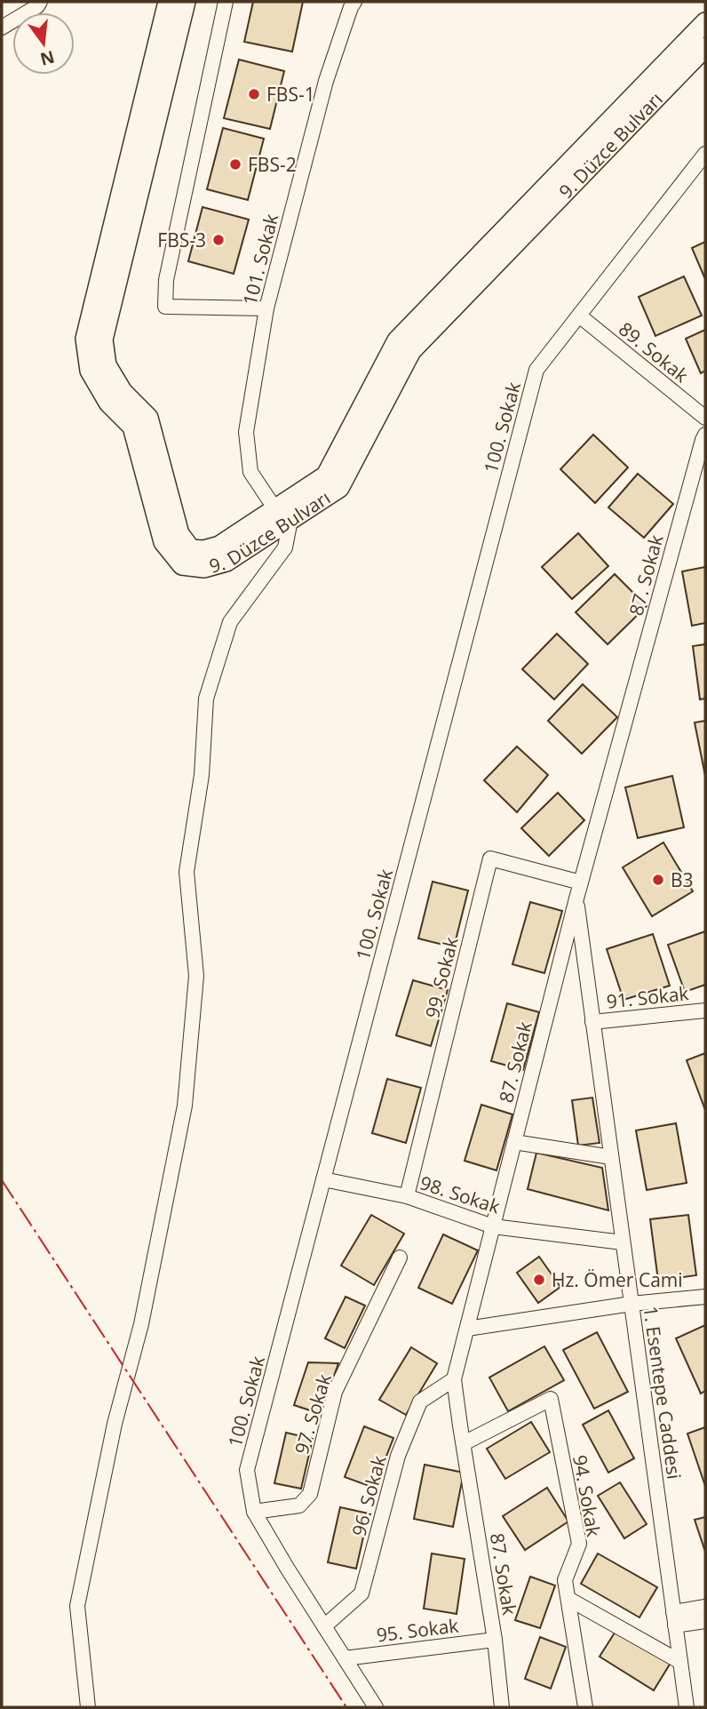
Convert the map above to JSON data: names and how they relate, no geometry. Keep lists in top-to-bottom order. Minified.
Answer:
{"streets":{"main road":["9. Düzce Bulvarı"],"street":["101. Sokak","89. Sokak","100. Sokak","87. Sokak","99. Sokak","91. Sokak","98. Sokak","1. Esentepe Caddesi","97. Sokak","96. Sokak","94. Sokak","95. Sokak"]},"crossings":[["9. Düzce Bulvarı","101. Sokak"],["89. Sokak","100. Sokak"],["100. Sokak","98. Sokak"],["100. Sokak","97. Sokak"],["100. Sokak","96. Sokak"],["100. Sokak","95. Sokak"],["87. Sokak","99. Sokak"],["87. Sokak","98. Sokak"],["87. Sokak","1. Esentepe Caddesi"],["87. Sokak","96. Sokak"],["87. Sokak","94. Sokak"],["87. Sokak","95. Sokak"],["99. Sokak","98. Sokak"],["91. Sokak","1. Esentepe Caddesi"],["98. Sokak","1. Esentepe Caddesi"]],"places":["FBS-1","FBS-2","FBS-3","B3","Hz. Ömer Cami"],"north":"bottom"}
